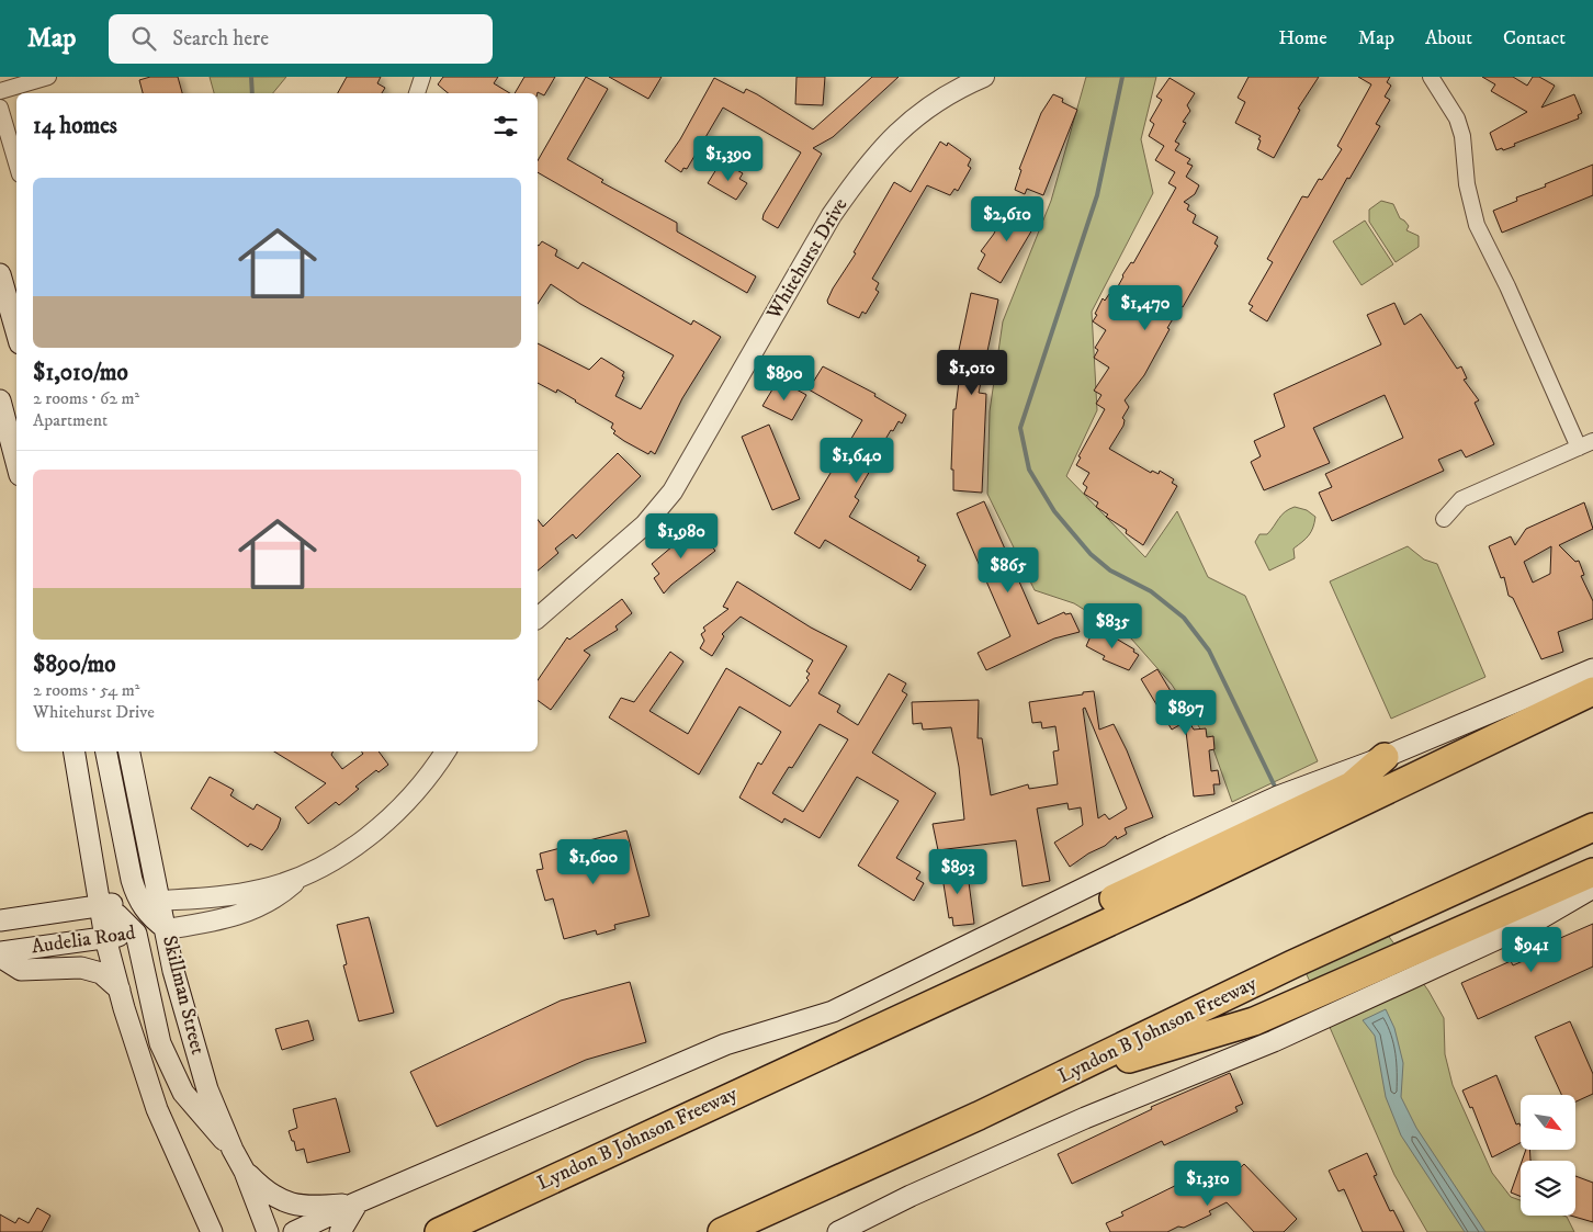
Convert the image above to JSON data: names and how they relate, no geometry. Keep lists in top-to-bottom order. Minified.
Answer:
{"streets":{"highway":["Lyndon B Johnson Freeway"],"main road":["Audelia Road","Skillman Street"],"street":["Whitehurst Drive"]},"crossings":[["Audelia Road","Skillman Street"]],"north":"bottom right","page":{"header":"Map","search":"Search here","nav":["Home","Map","About","Contact"],"heading":"14 homes","price":["$1,390","$2,610","$1,470","$1,010","$890","$1,640","$1,980","$865","$835","$897","$1,600","$893","$941","$1,310"],"list":[{"name":"$1,010/mo","note":"2 rooms · 62 m² · Apartment"},{"name":"$890/mo","note":"2 rooms · 54 m² · Whitehurst Drive"}]}}
